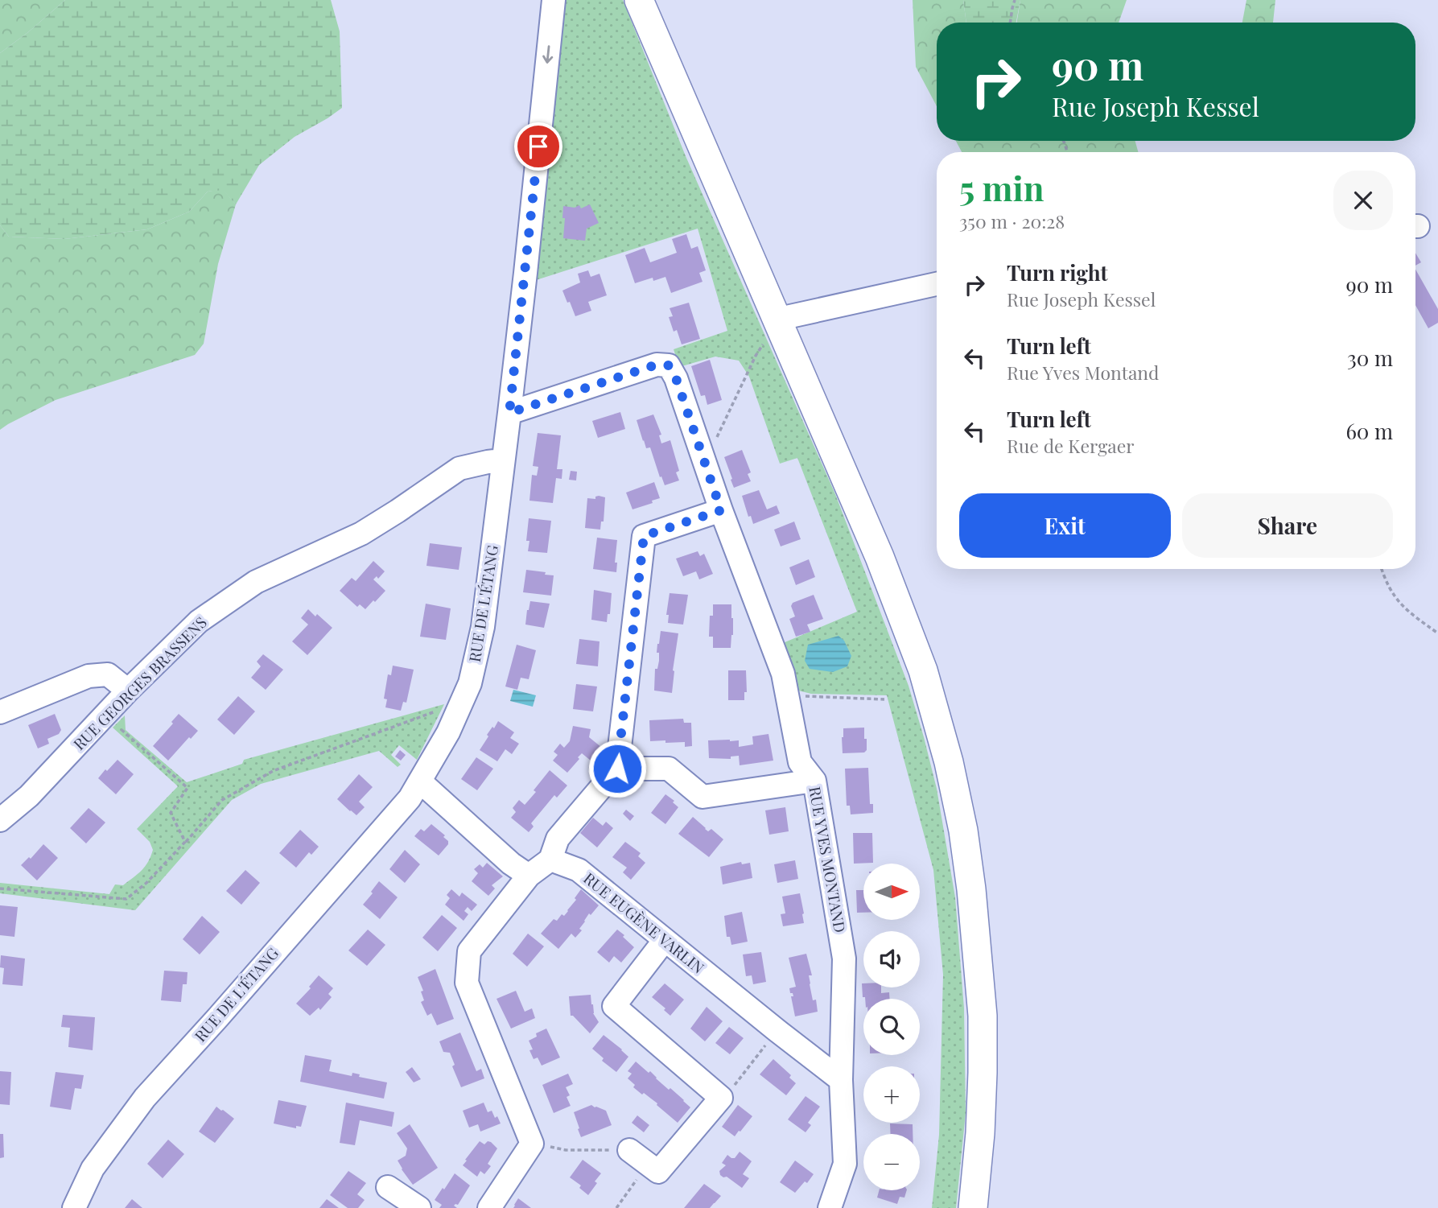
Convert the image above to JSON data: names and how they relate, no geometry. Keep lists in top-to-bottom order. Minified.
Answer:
{"streets":{"street":["RUE DE L'ÉTANG","RUE GEORGES BRASSENS","RUE YVES MONTAND","RUE EUGÈNE VARLIN"]},"crossings":[["RUE DE L'ÉTANG","RUE GEORGES BRASSENS"],["RUE DE L'ÉTANG","RUE YVES MONTAND"],["RUE YVES MONTAND","RUE EUGÈNE VARLIN"]],"north":"right","page":{"turn":["90 m","Rue Joseph Kessel"],"heading":["5 min","350 m · 20:28"],"list":[{"name":"Turn right","note":"Rue Joseph Kessel","value":"90 m"},{"name":"Turn left","note":"Rue Yves Montand","value":"30 m"},{"name":"Turn left","note":"Rue de Kergaer","value":"60 m"}],"buttons":["Exit","Share"],"map_buttons":["+","−"]}}
